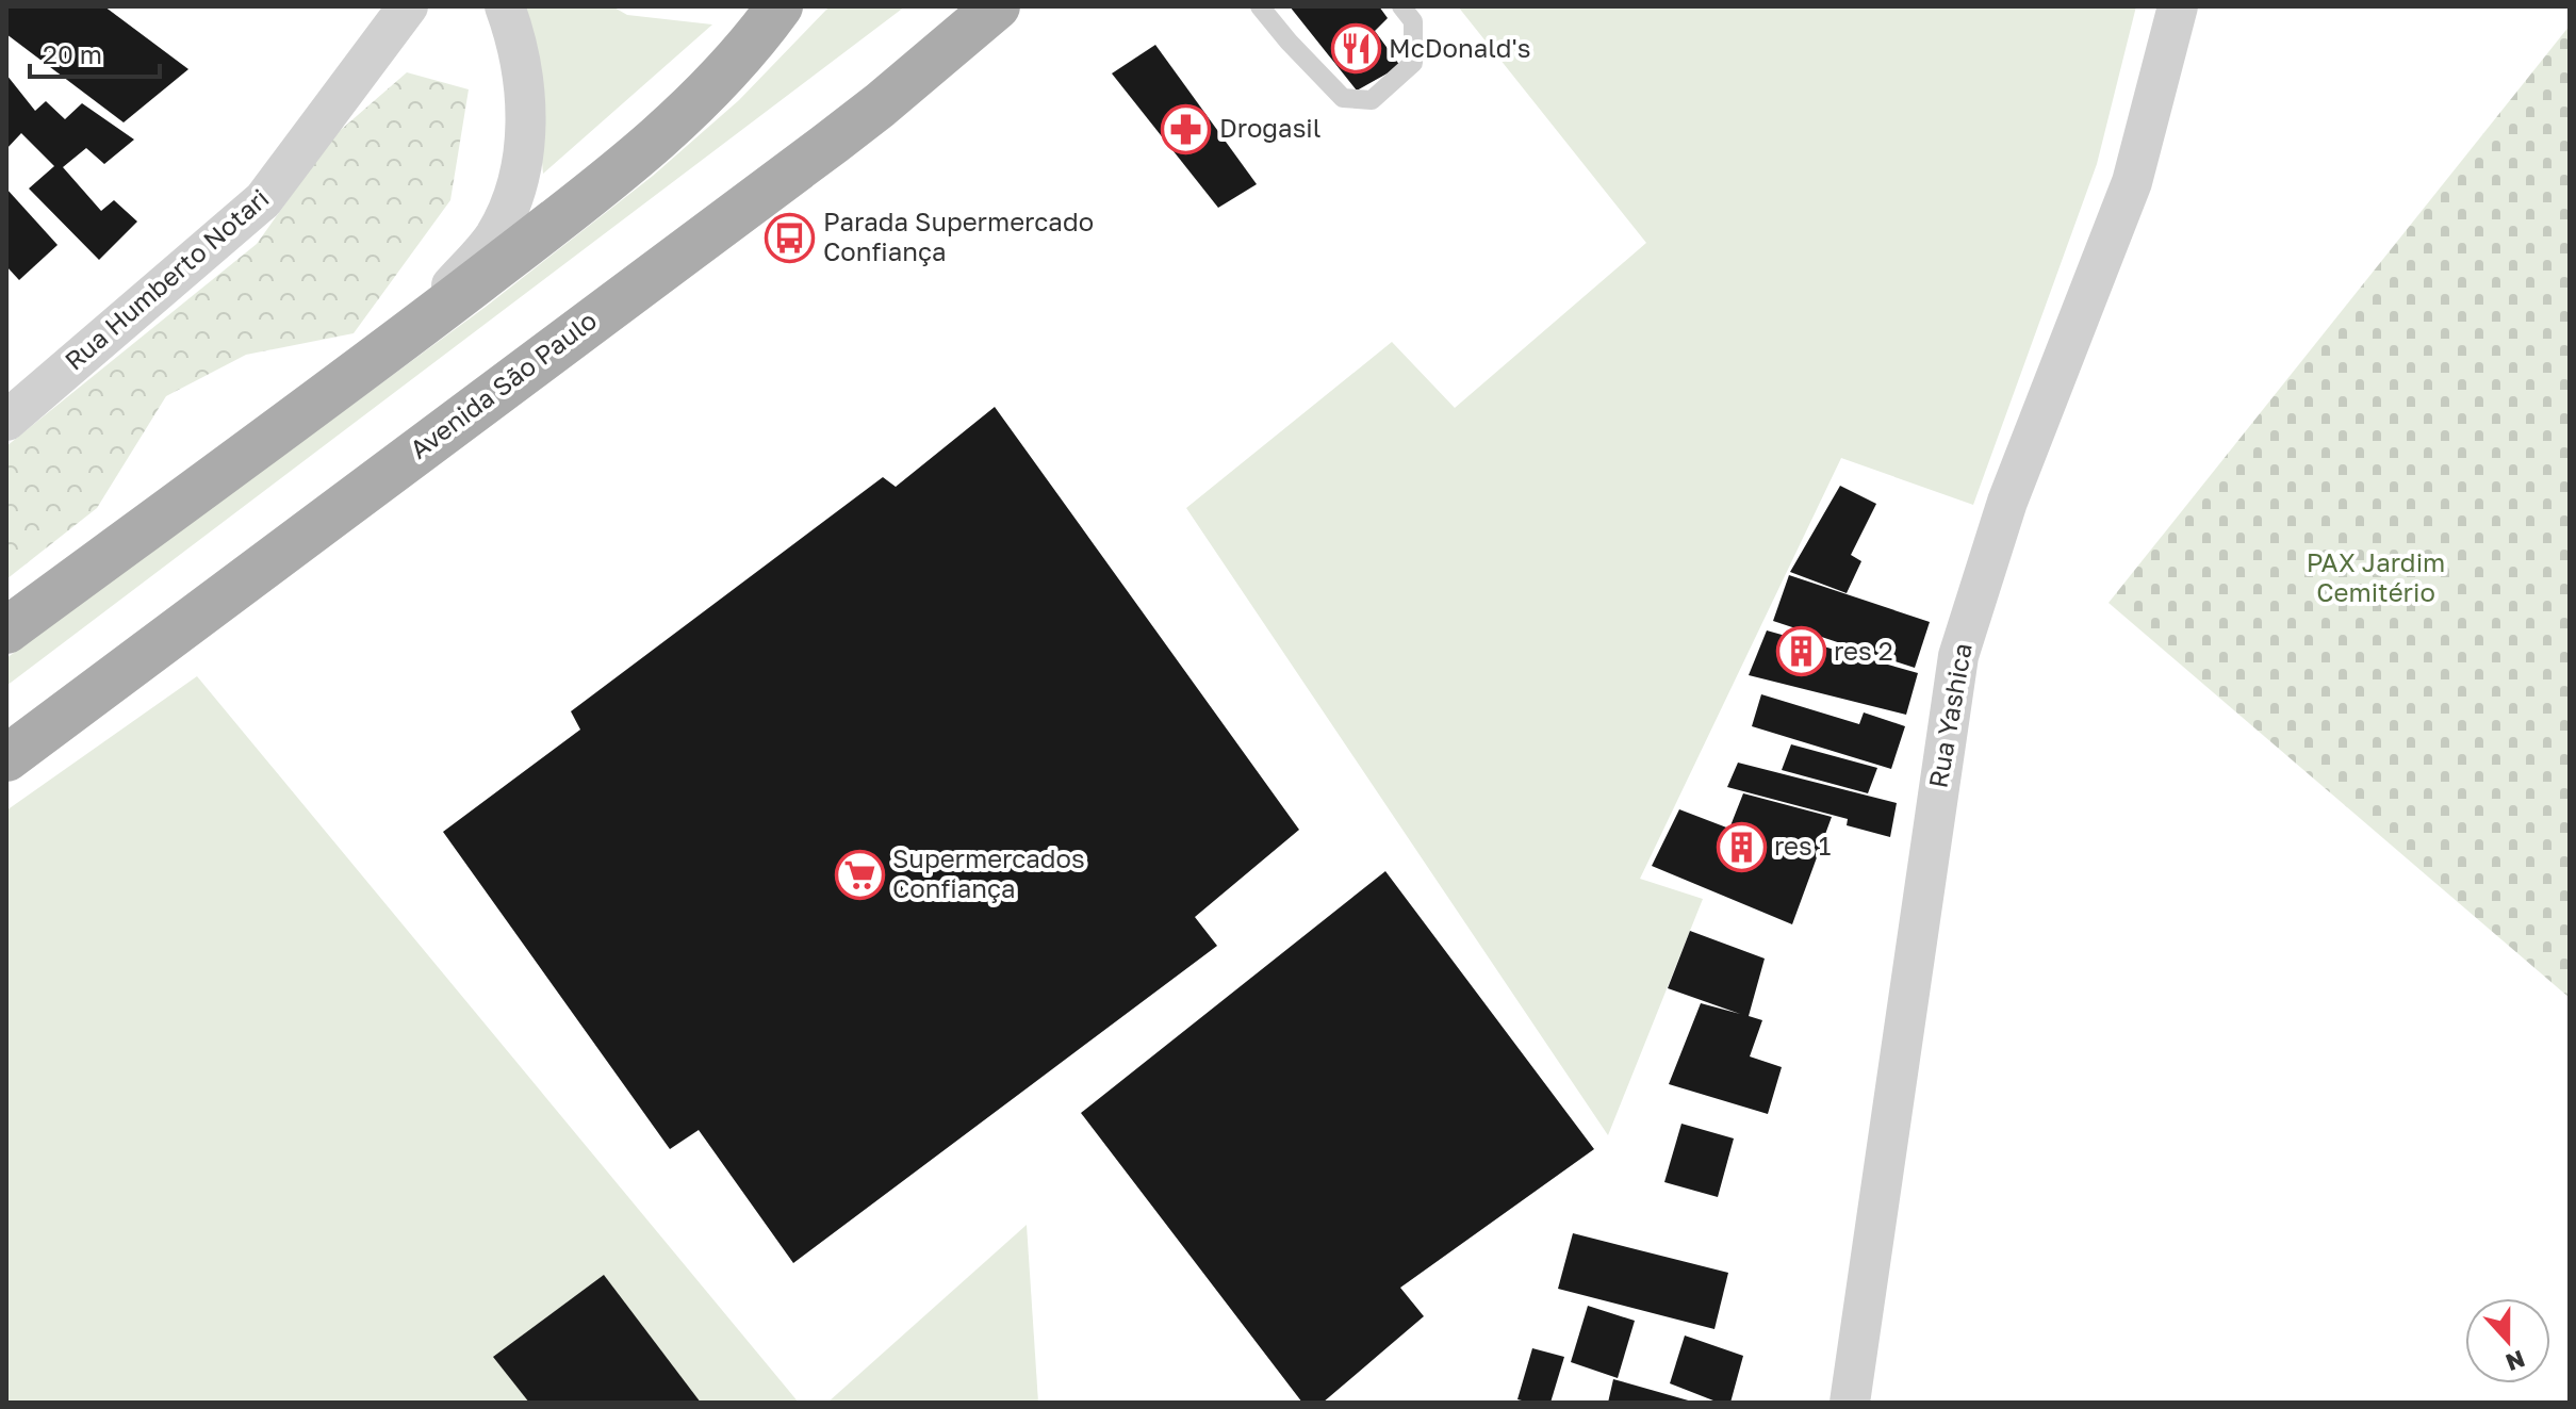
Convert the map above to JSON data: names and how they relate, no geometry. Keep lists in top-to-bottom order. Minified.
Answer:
{"streets":{"main road":["Avenida São Paulo"],"street":["Rua Humberto Notari","Rua Yashica"]},"parks":["PAX Jardim Cemitério"],"places":{"restaurant":["McDonald's"],"pharmacy":["Drogasil"],"bus stop":["Parada Supermercado Confiança"],"building":["res 2","res 1"],"supermarket":["Supermercados Confiança"]},"scale_bar":"20 m","north":"bottom"}
